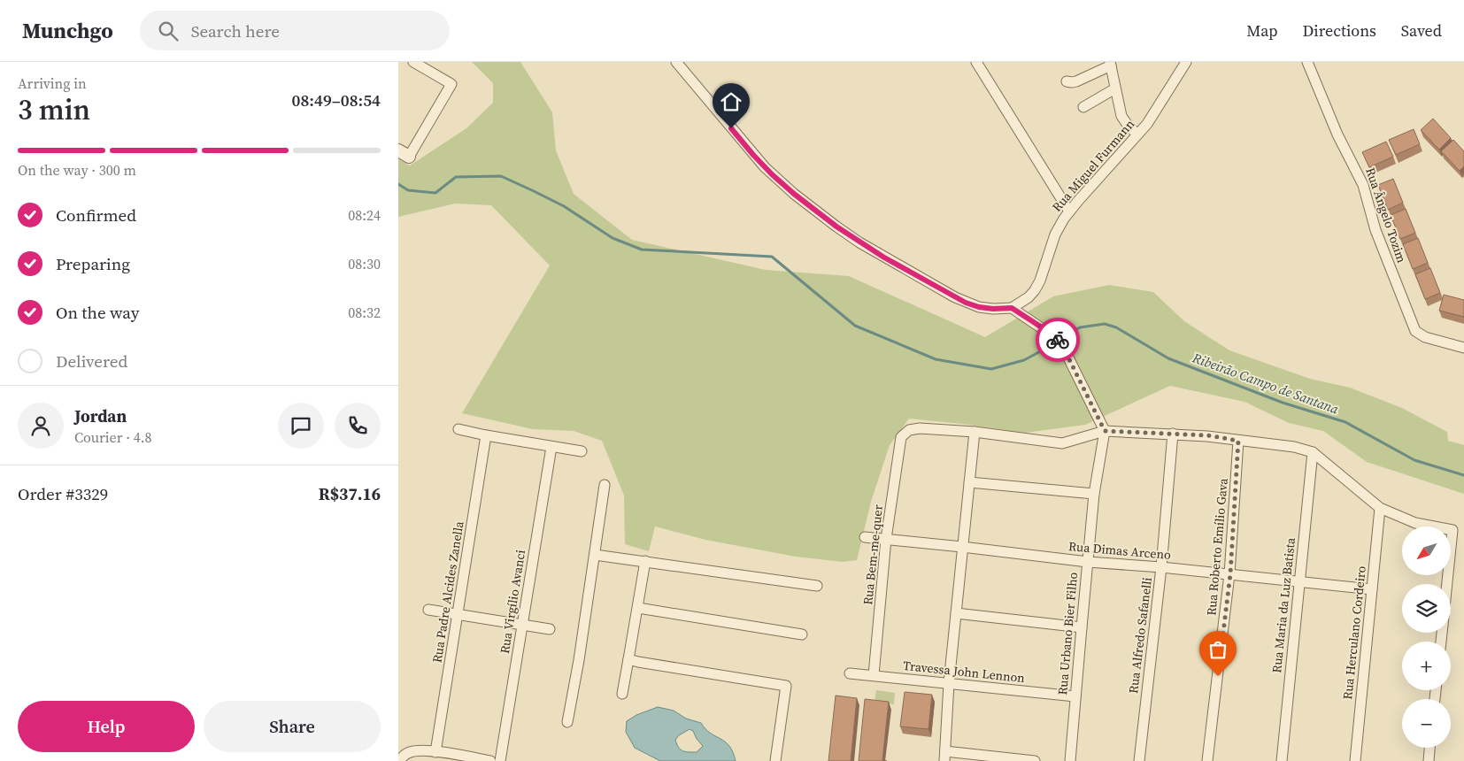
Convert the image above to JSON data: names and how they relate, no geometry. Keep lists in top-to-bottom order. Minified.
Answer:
{"streets":{"street":["Rua Miguel Furmann","Rua Ângelo Tozim","Rua Roberto Emílio Gava","Rua Dimas Arceno","Rua Bem-me-quer","Rua Padre Alcides Zanella","Rua Virgílio Avanci","Rua Maria da Luz Batista","Rua Herculano Cordeiro","Rua Urbano Bier Filho","Rua Alfredo Safanelli","Travessa John Lennon"]},"crossings":[["Rua Roberto Emílio Gava","Rua Dimas Arceno"],["Rua Dimas Arceno","Rua Bem-me-quer"],["Rua Dimas Arceno","Rua Maria da Luz Batista"],["Rua Dimas Arceno","Rua Herculano Cordeiro"],["Rua Dimas Arceno","Rua Urbano Bier Filho"],["Rua Dimas Arceno","Rua Alfredo Safanelli"],["Rua Bem-me-quer","Travessa John Lennon"],["Rua Urbano Bier Filho","Travessa John Lennon"]],"water":["Ribeirão Campo de Santana"],"north":"bottom left","page":{"header":"Munchgo","search":"Search here","nav":["Map","Directions","Saved"],"heading":["3 min","Arriving in","08:49–08:54"],"panel":["Jordan","Courier · 4.8","Order #3329","R$37.16"],"bar":"On the way · 300 m","list":[["Confirmed","08:24"],["Preparing","08:30"],["On the way","08:32"],"Delivered"],"map_buttons":["+","−"],"buttons":["Help","Share"]}}
